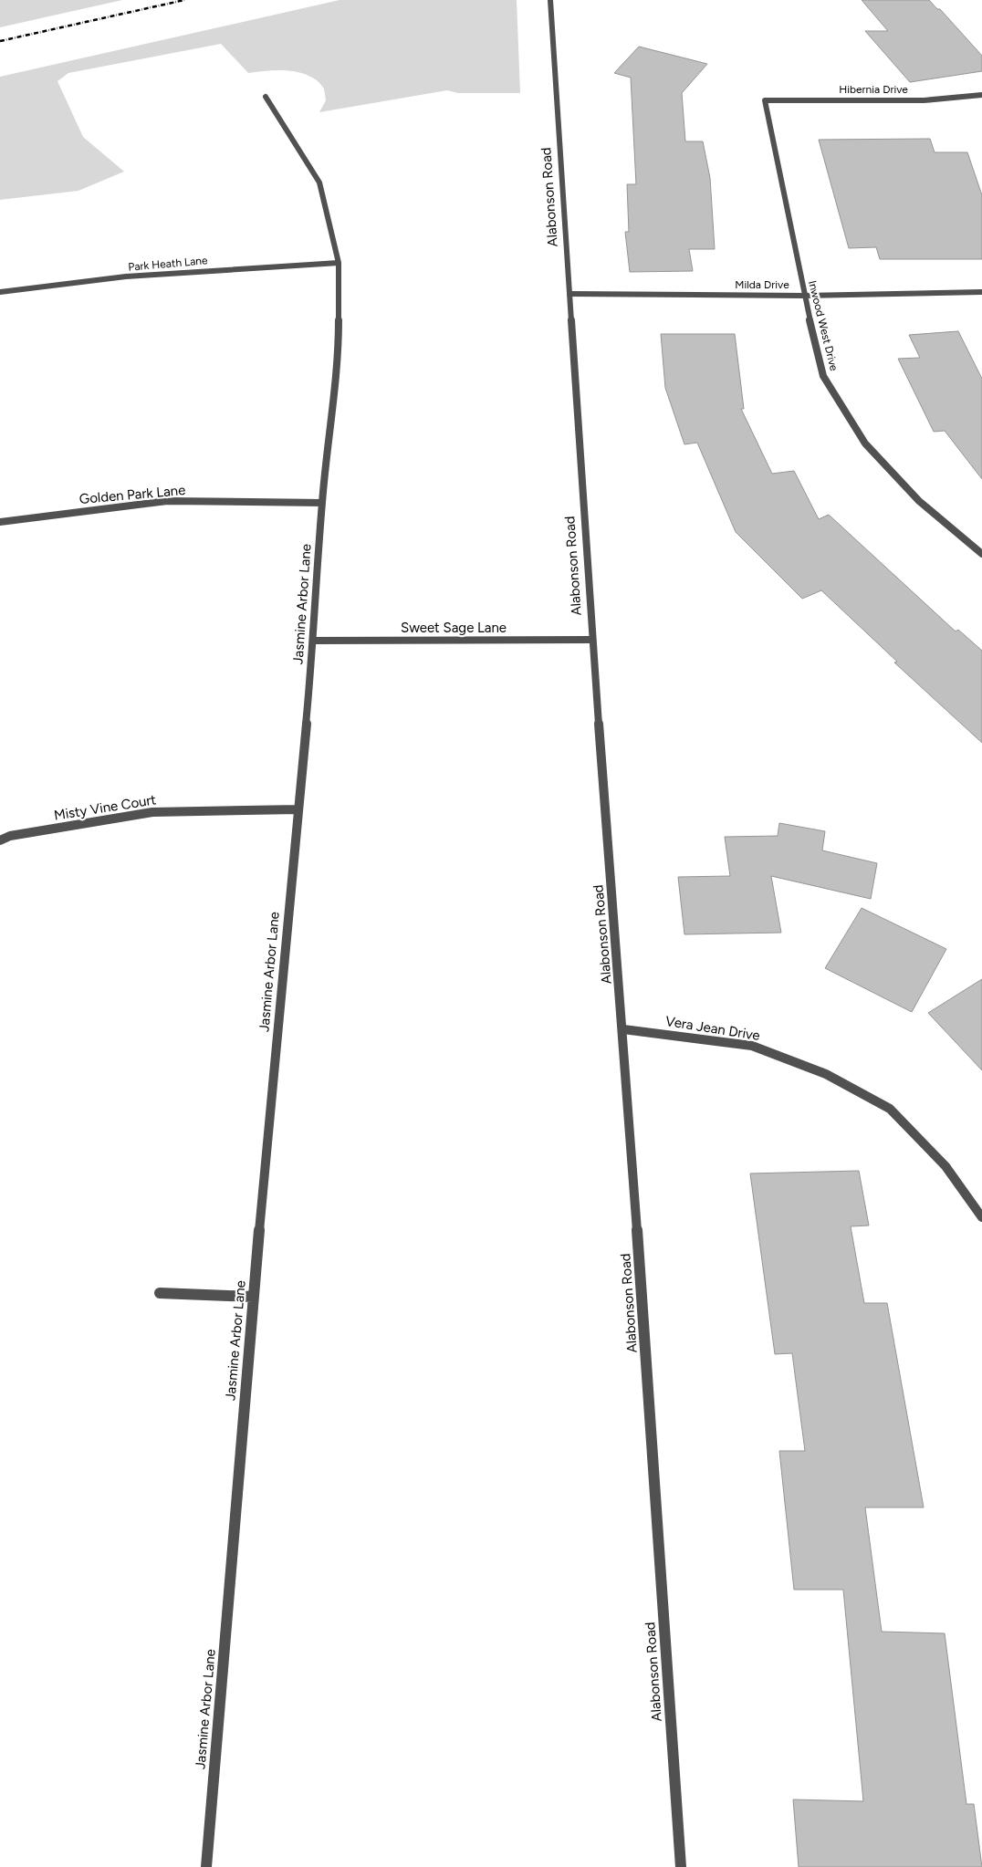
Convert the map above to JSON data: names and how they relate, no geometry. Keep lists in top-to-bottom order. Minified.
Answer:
{"streets":{"street":["Hibernia Drive","Alabonson Road","Park Heath Lane","Milda Drive","Inwood West Drive","Golden Park Lane","Jasmine Arbor Lane","Sweet Sage Lane","Misty Vine Court","Vera Jean Drive"]},"crossings":[["Hibernia Drive","Inwood West Drive"],["Alabonson Road","Milda Drive"],["Alabonson Road","Sweet Sage Lane"],["Alabonson Road","Vera Jean Drive"],["Park Heath Lane","Jasmine Arbor Lane"],["Milda Drive","Inwood West Drive"],["Golden Park Lane","Jasmine Arbor Lane"],["Jasmine Arbor Lane","Sweet Sage Lane"],["Jasmine Arbor Lane","Misty Vine Court"]]}
